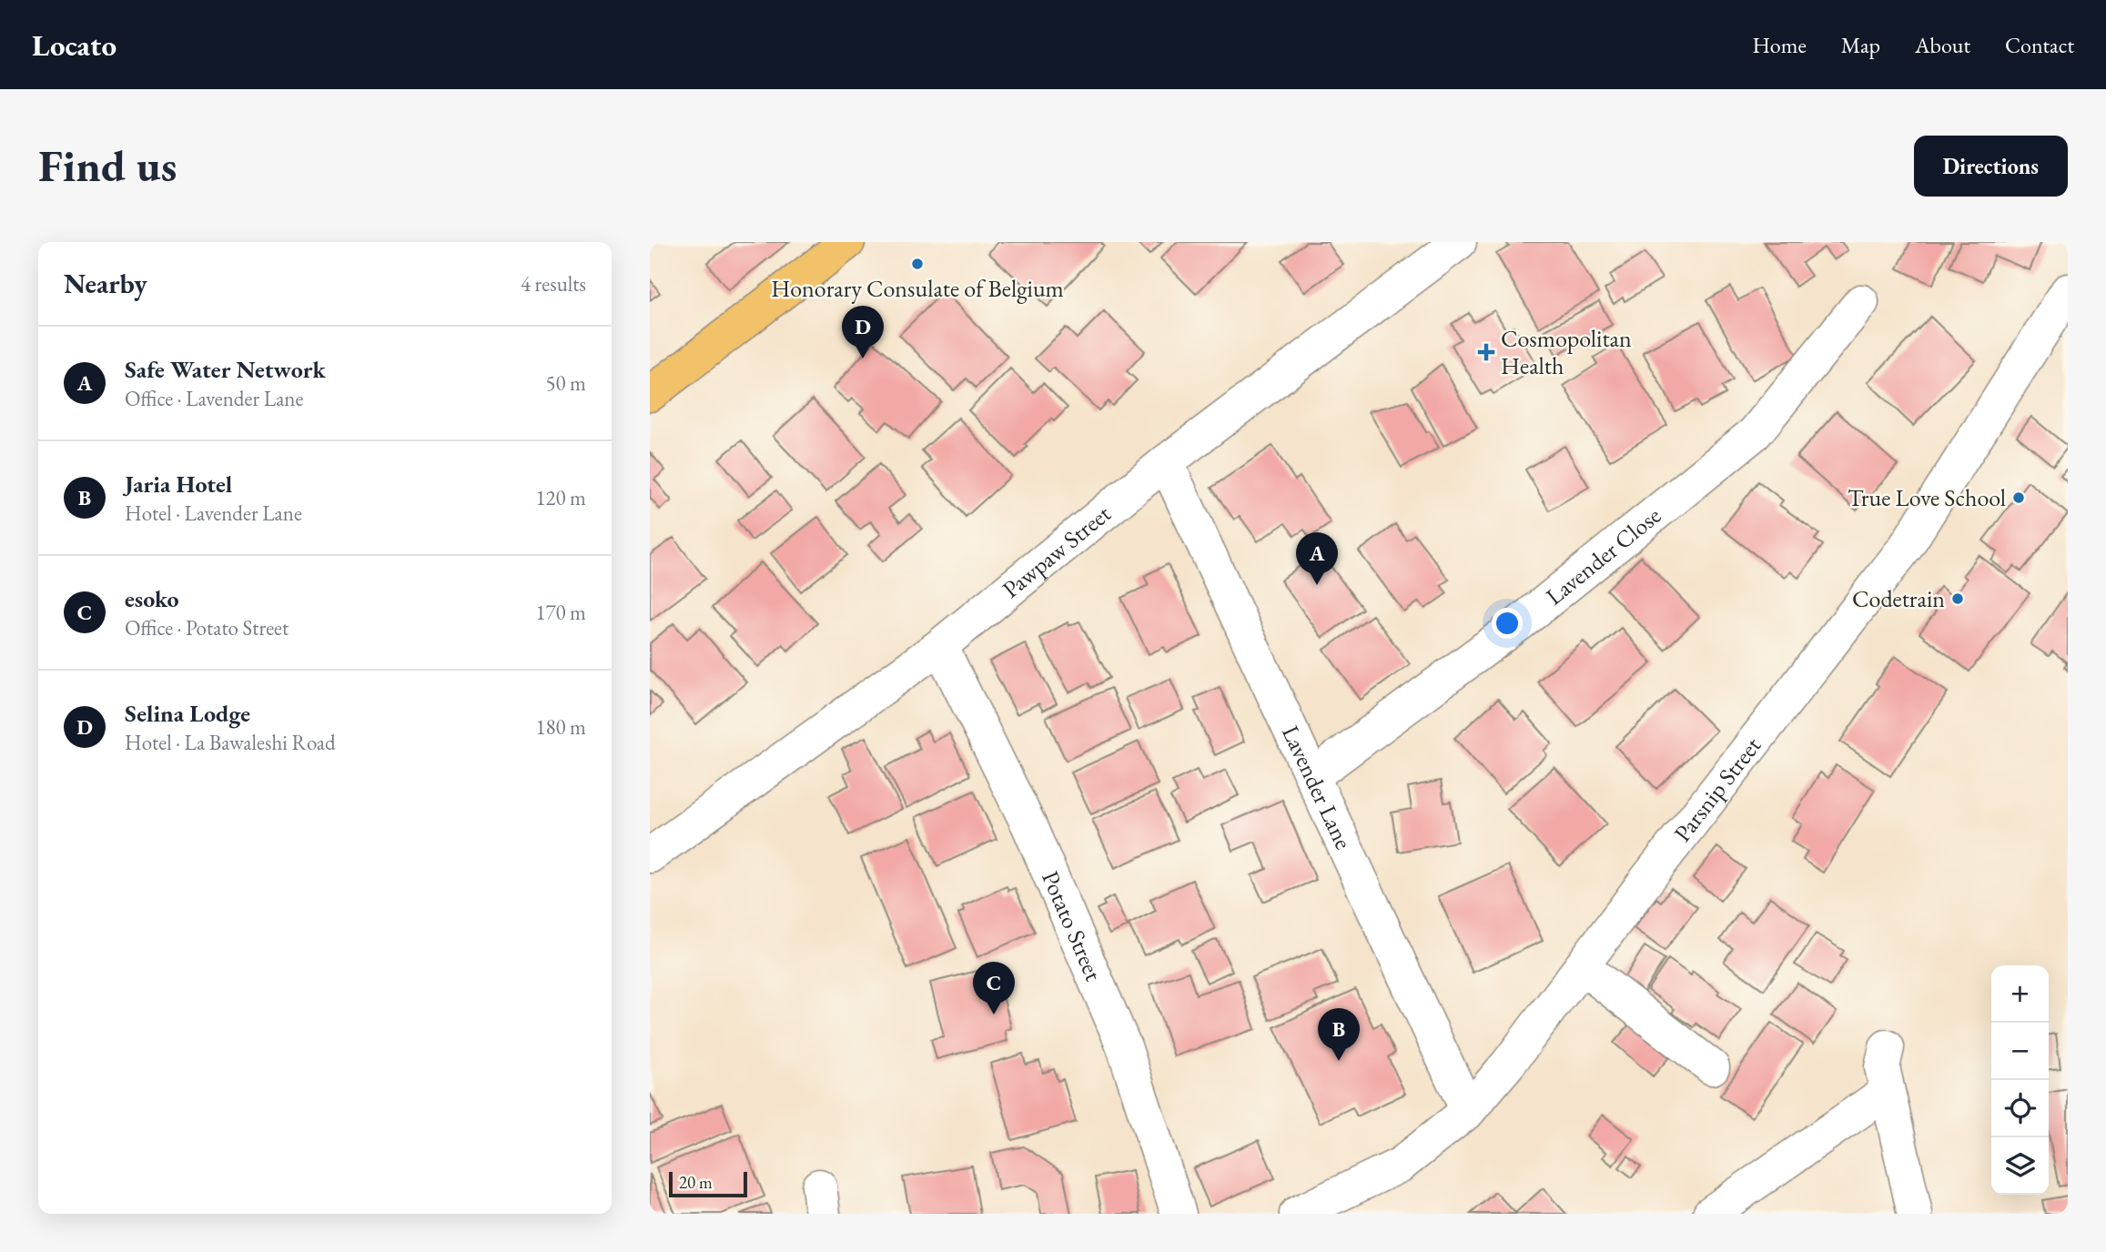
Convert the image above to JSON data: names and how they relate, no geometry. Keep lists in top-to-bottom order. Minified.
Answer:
{"streets":{"street":["Pawpaw Street","Lavender Close","Lavender Lane","Parsnip Street","Potato Street"]},"crossings":[["Pawpaw Street","Lavender Lane"],["Pawpaw Street","Potato Street"],["Lavender Close","Lavender Lane"],["Lavender Lane","Parsnip Street"]],"places":{"other":["Honorary Consulate of Belgium","True Love School","Codetrain"],"health":["Cosmopolitan Health"]},"scale_bar":"20 m","page":{"header":"Locato","nav":["Home","Map","About","Contact"],"buttons":"Directions","title":"Find us","heading":["Nearby","4 results"],"pins":["D","A","C","B"],"list":[{"mark":"A","name":"Safe Water Network","note":"Office · Lavender Lane","value":"50 m"},{"mark":"B","name":"Jaria Hotel","note":"Hotel · Lavender Lane","value":"120 m"},{"mark":"C","name":"esoko","note":"Office · Potato Street","value":"170 m"},{"mark":"D","name":"Selina Lodge","note":"Hotel · La Bawaleshi Road","value":"180 m"}],"map_buttons":["+","−"],"scale":"20 m"}}
